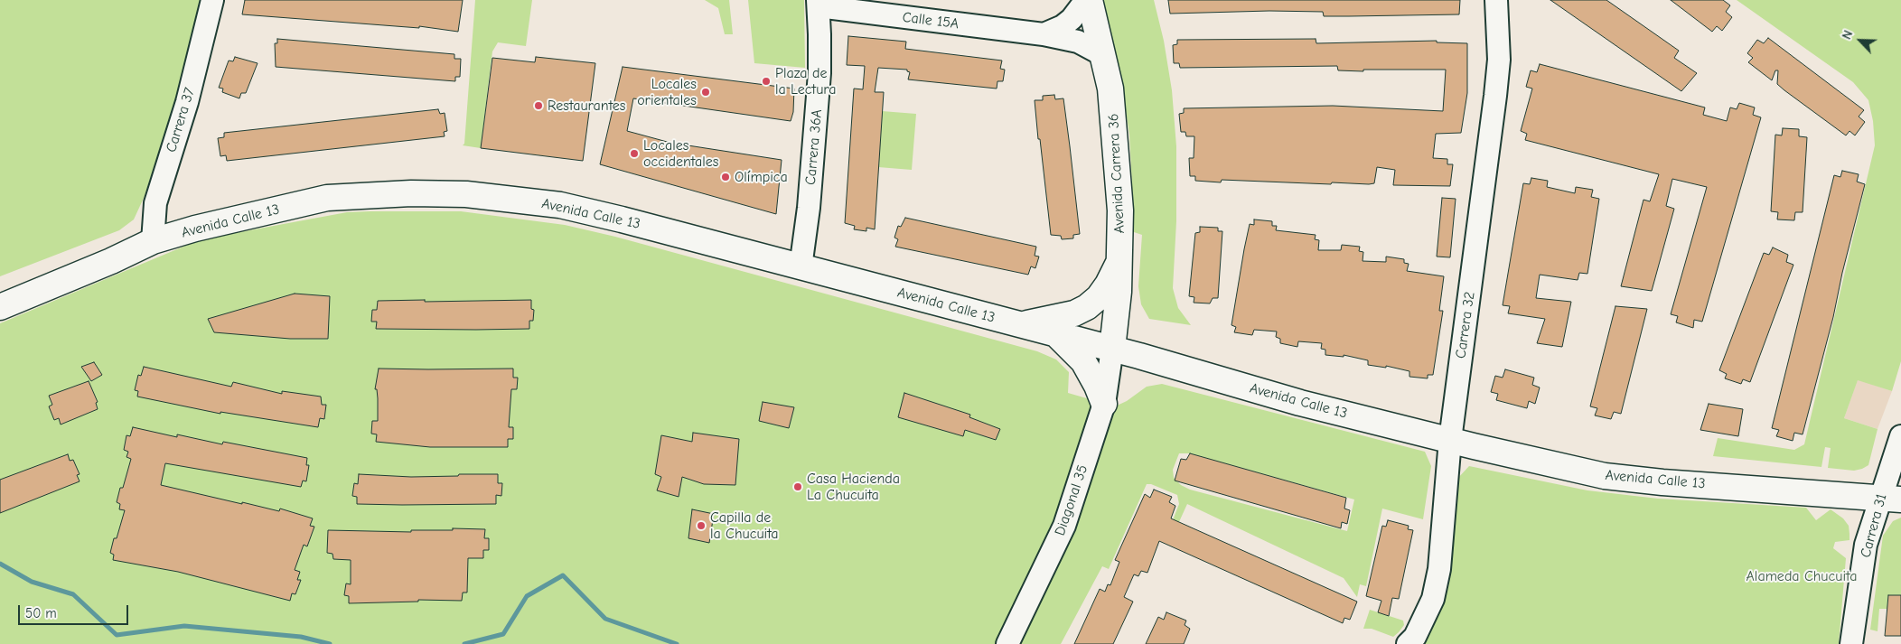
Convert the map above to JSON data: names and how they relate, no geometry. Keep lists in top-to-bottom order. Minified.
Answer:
{"streets":{"main road":["Avenida Carrera 36","Avenida Calle 13"],"street":["Calle 15A","Carrera 37","Carrera 36A","Carrera 32","Diagonal 35","Carrera 31"]},"crossings":[["Calle 15A","Carrera 36A"],["Calle 15A","Avenida Carrera 36"],["Carrera 37","Avenida Calle 13"],["Carrera 36A","Avenida Calle 13"],["Avenida Carrera 36","Avenida Calle 13"],["Avenida Carrera 36","Diagonal 35"],["Avenida Calle 13","Carrera 32"],["Avenida Calle 13","Diagonal 35"],["Avenida Calle 13","Carrera 31"]],"parks":["Alameda Chucuita"],"places":["Plaza de la Lectura","Locales orientales","Restaurantes","Locales occidentales","Olímpica","Casa Hacienda La Chucuita","Capilla de la Chucuita"],"scale_bar":"50 m","north":"top left"}
